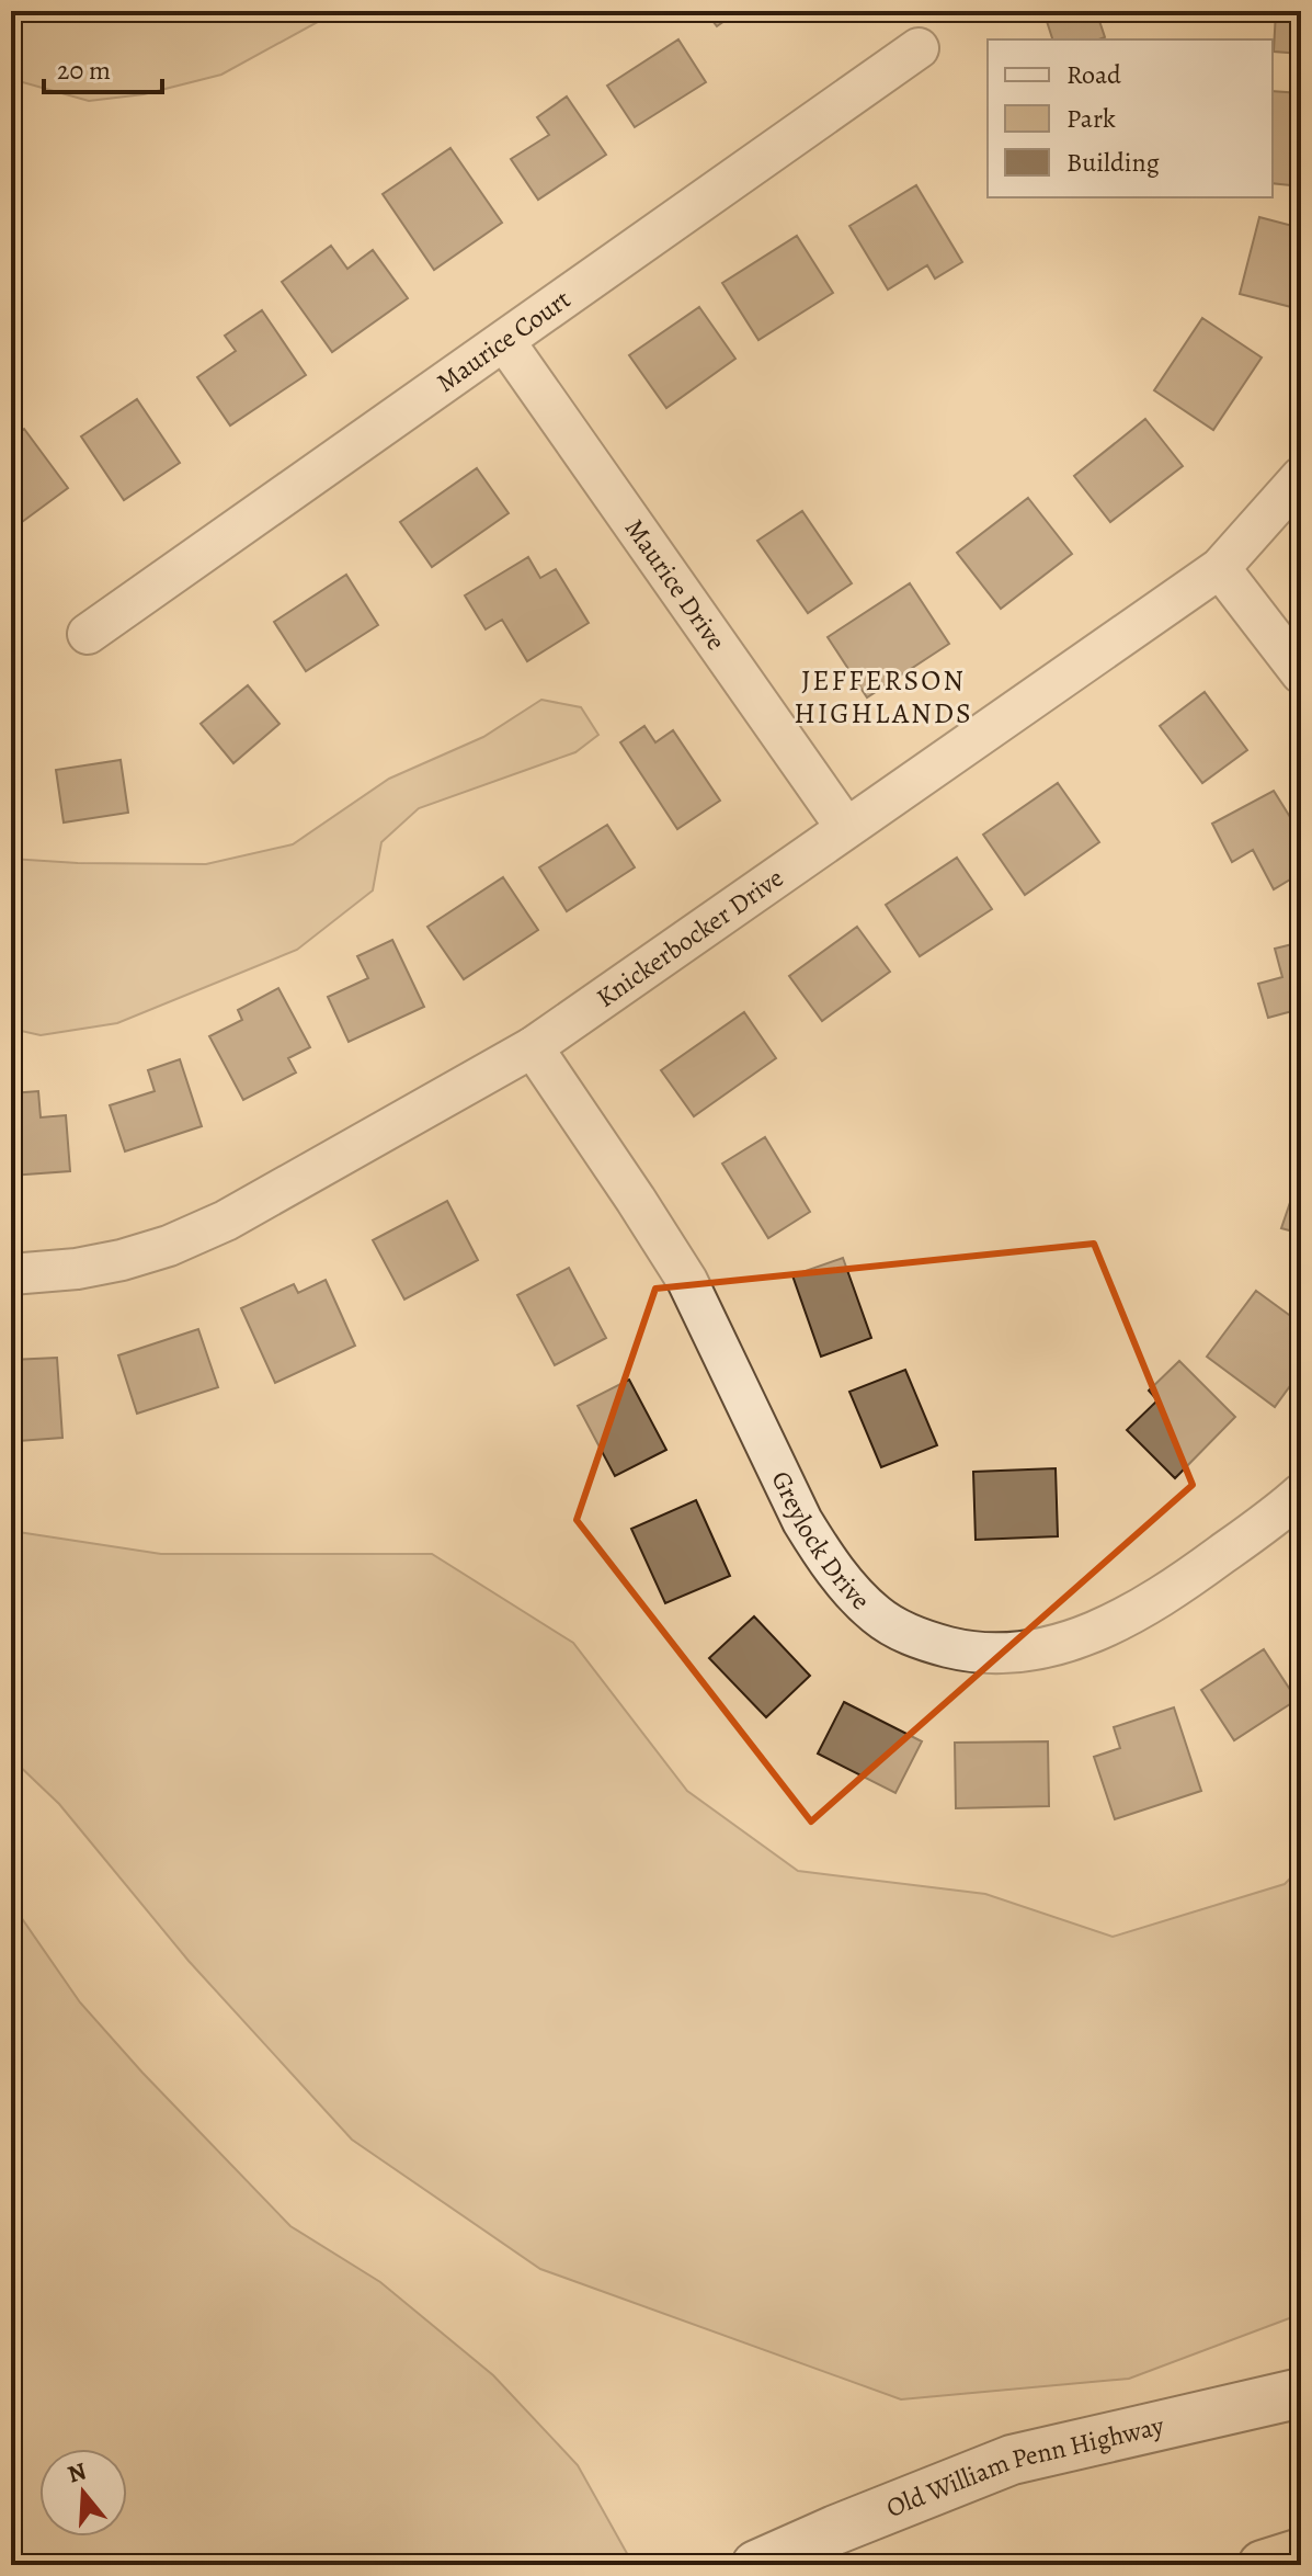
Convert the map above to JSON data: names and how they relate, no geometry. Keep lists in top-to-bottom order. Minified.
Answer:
{"streets":{"main road":["Old William Penn Highway"],"street":["Maurice Court","Maurice Drive","Knickerbocker Drive","Greylock Drive"]},"crossings":[["Maurice Court","Maurice Drive"],["Maurice Drive","Knickerbocker Drive"],["Knickerbocker Drive","Greylock Drive"]],"districts":["JEFFERSON HIGHLANDS"],"legend":["Road","Park","Building"],"scale_bar":"20 m","north":"top"}
